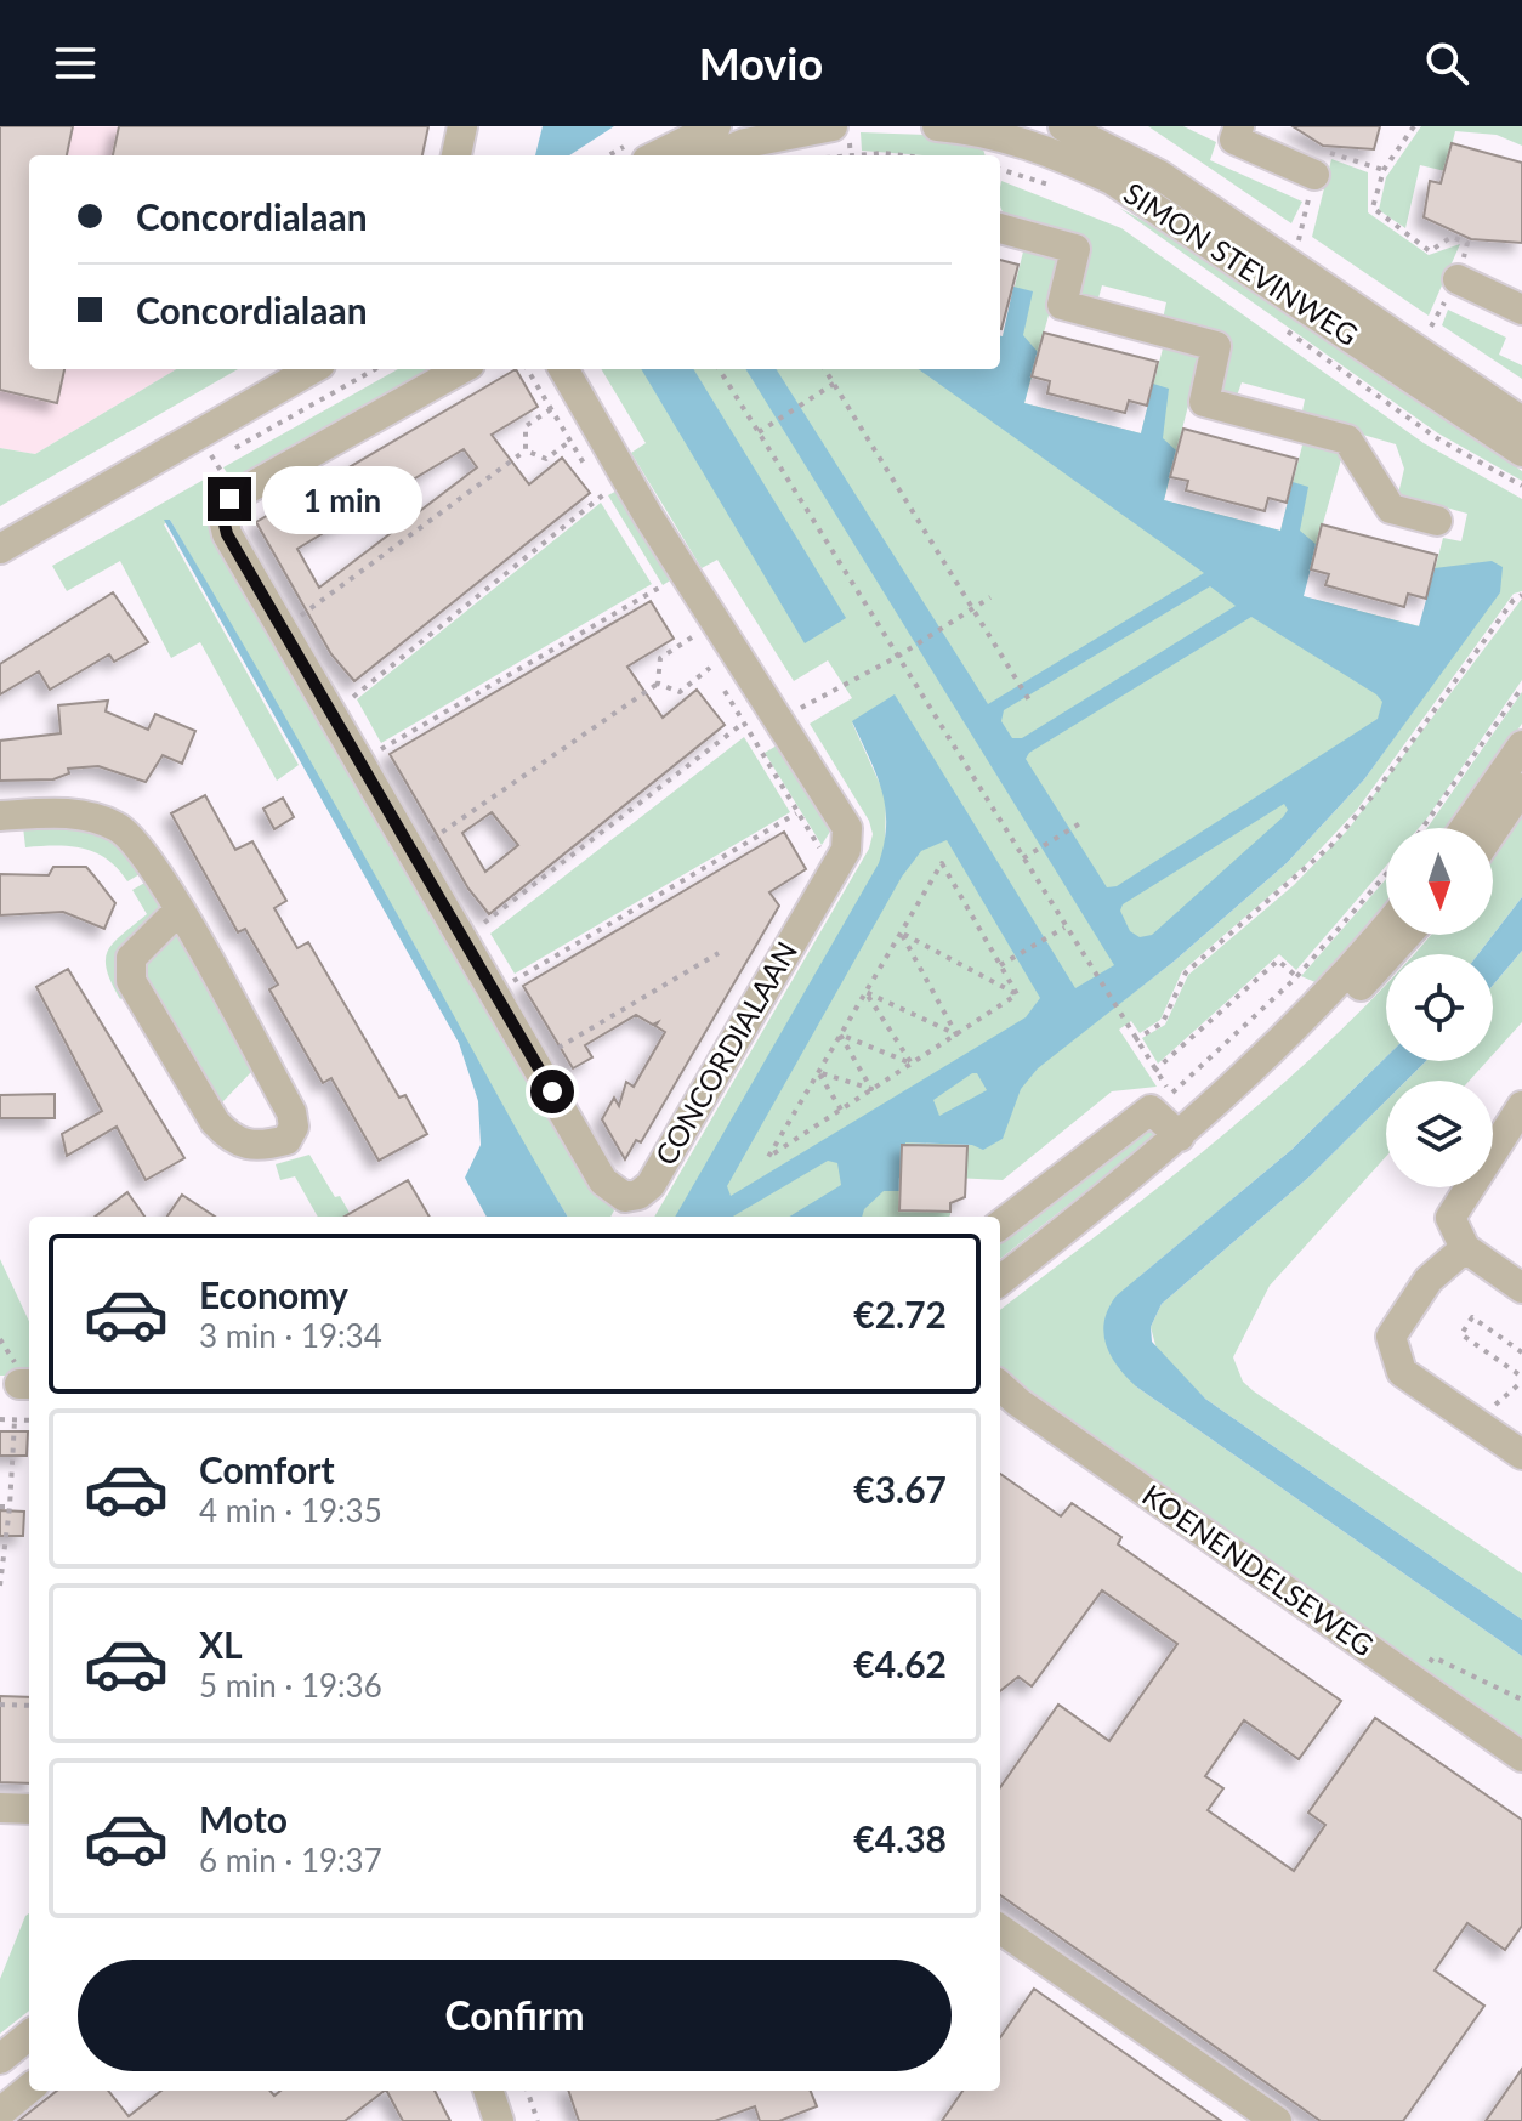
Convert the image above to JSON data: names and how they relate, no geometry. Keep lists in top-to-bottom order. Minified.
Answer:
{"streets":{"street":["SIMON STEVINWEG","CONCORDIALAAN","KOENENDELSEWEG"]},"north":"bottom","page":{"header":"Movio","banner":["Concordialaan","Concordialaan"],"bubble":"1 min","list":[{"name":"Economy","note":"3 min · 19:34","value":"€2.72"},{"name":"Comfort","note":"4 min · 19:35","value":"€3.67"},{"name":"XL","note":"5 min · 19:36","value":"€4.62"},{"name":"Moto","note":"6 min · 19:37","value":"€4.38"}],"buttons":"Confirm"}}
